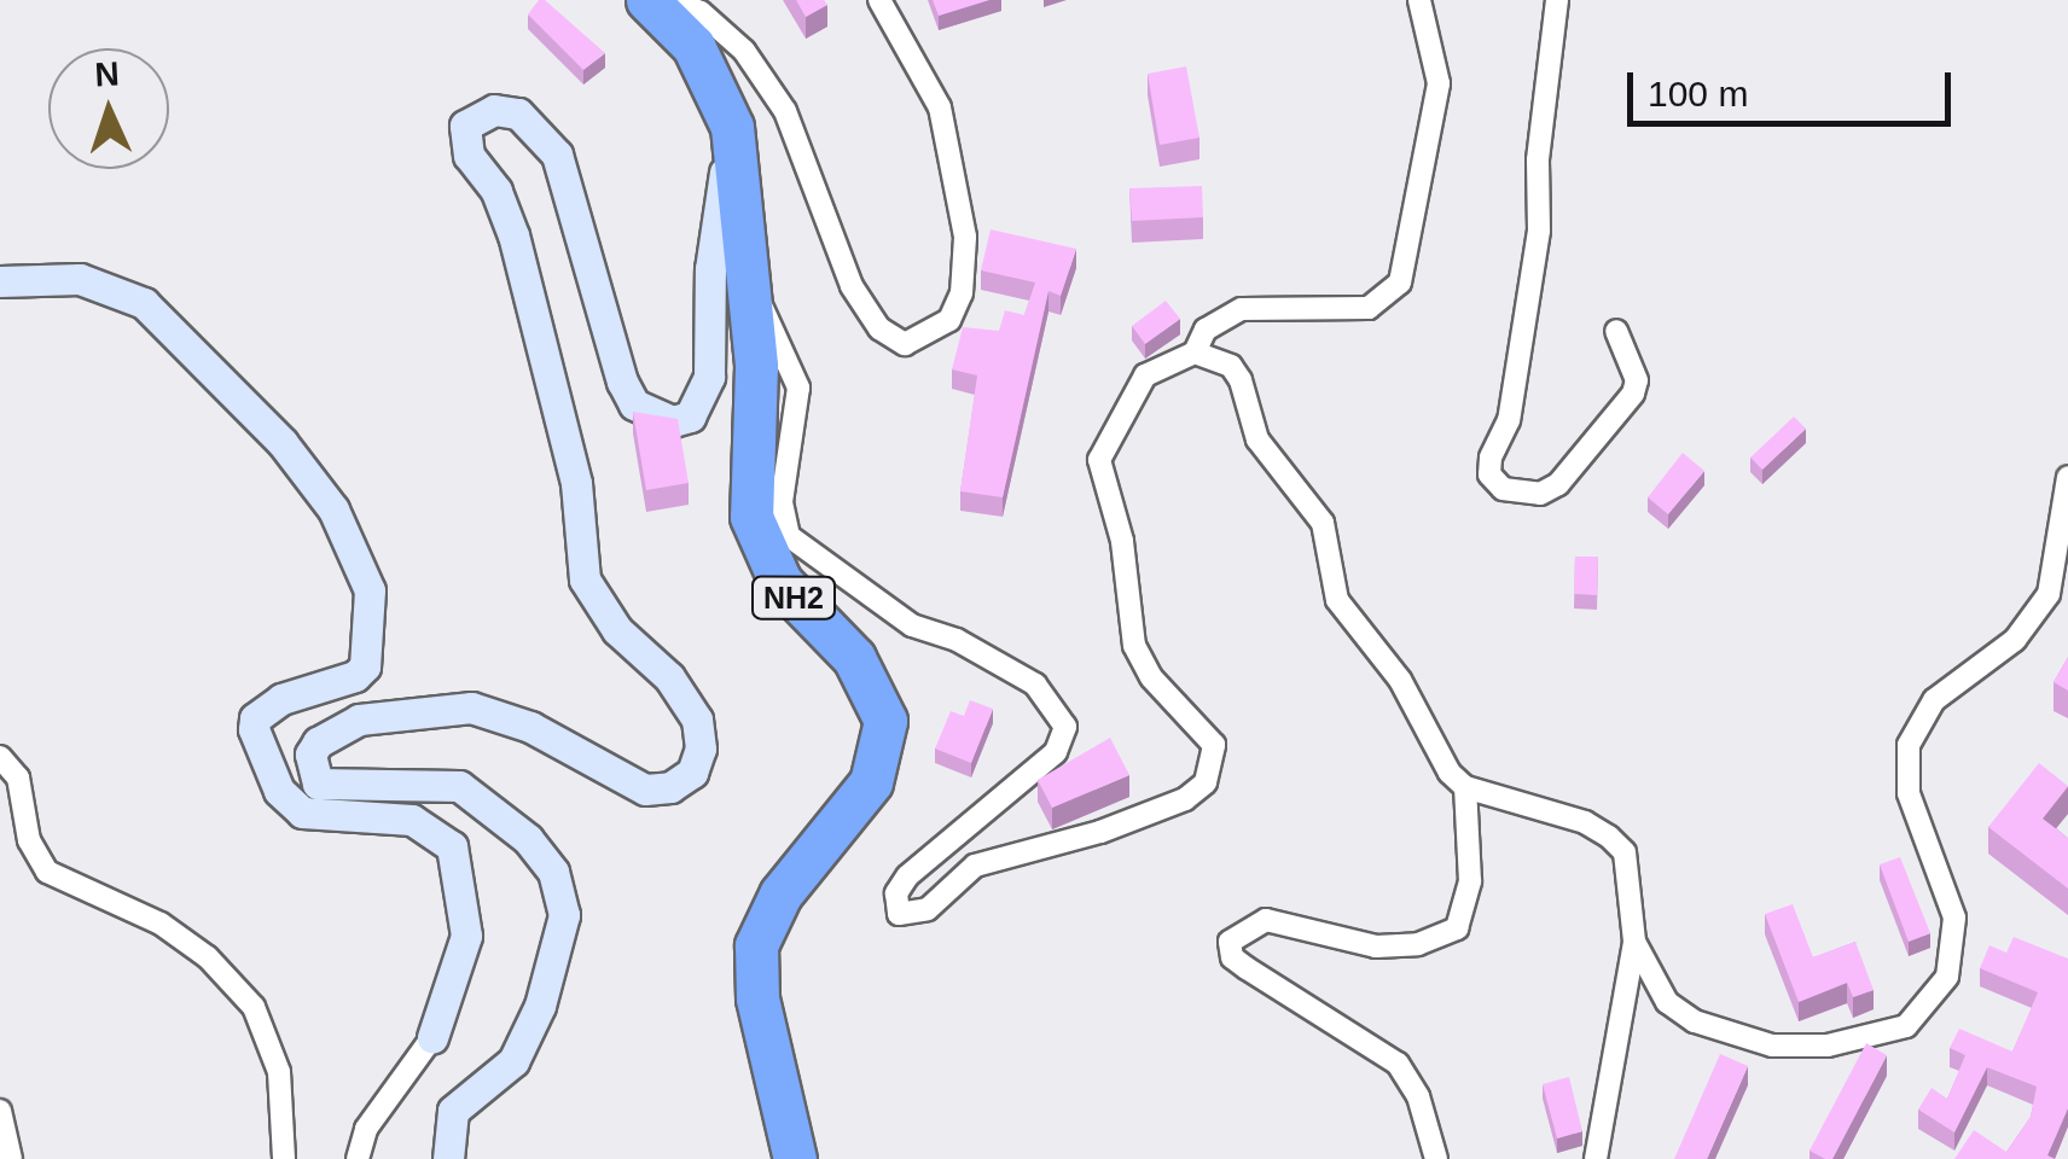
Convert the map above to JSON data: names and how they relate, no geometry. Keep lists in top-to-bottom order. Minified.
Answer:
{"streets":{"highway":["NH2"]},"scale_bar":"100 m","north":"top"}
